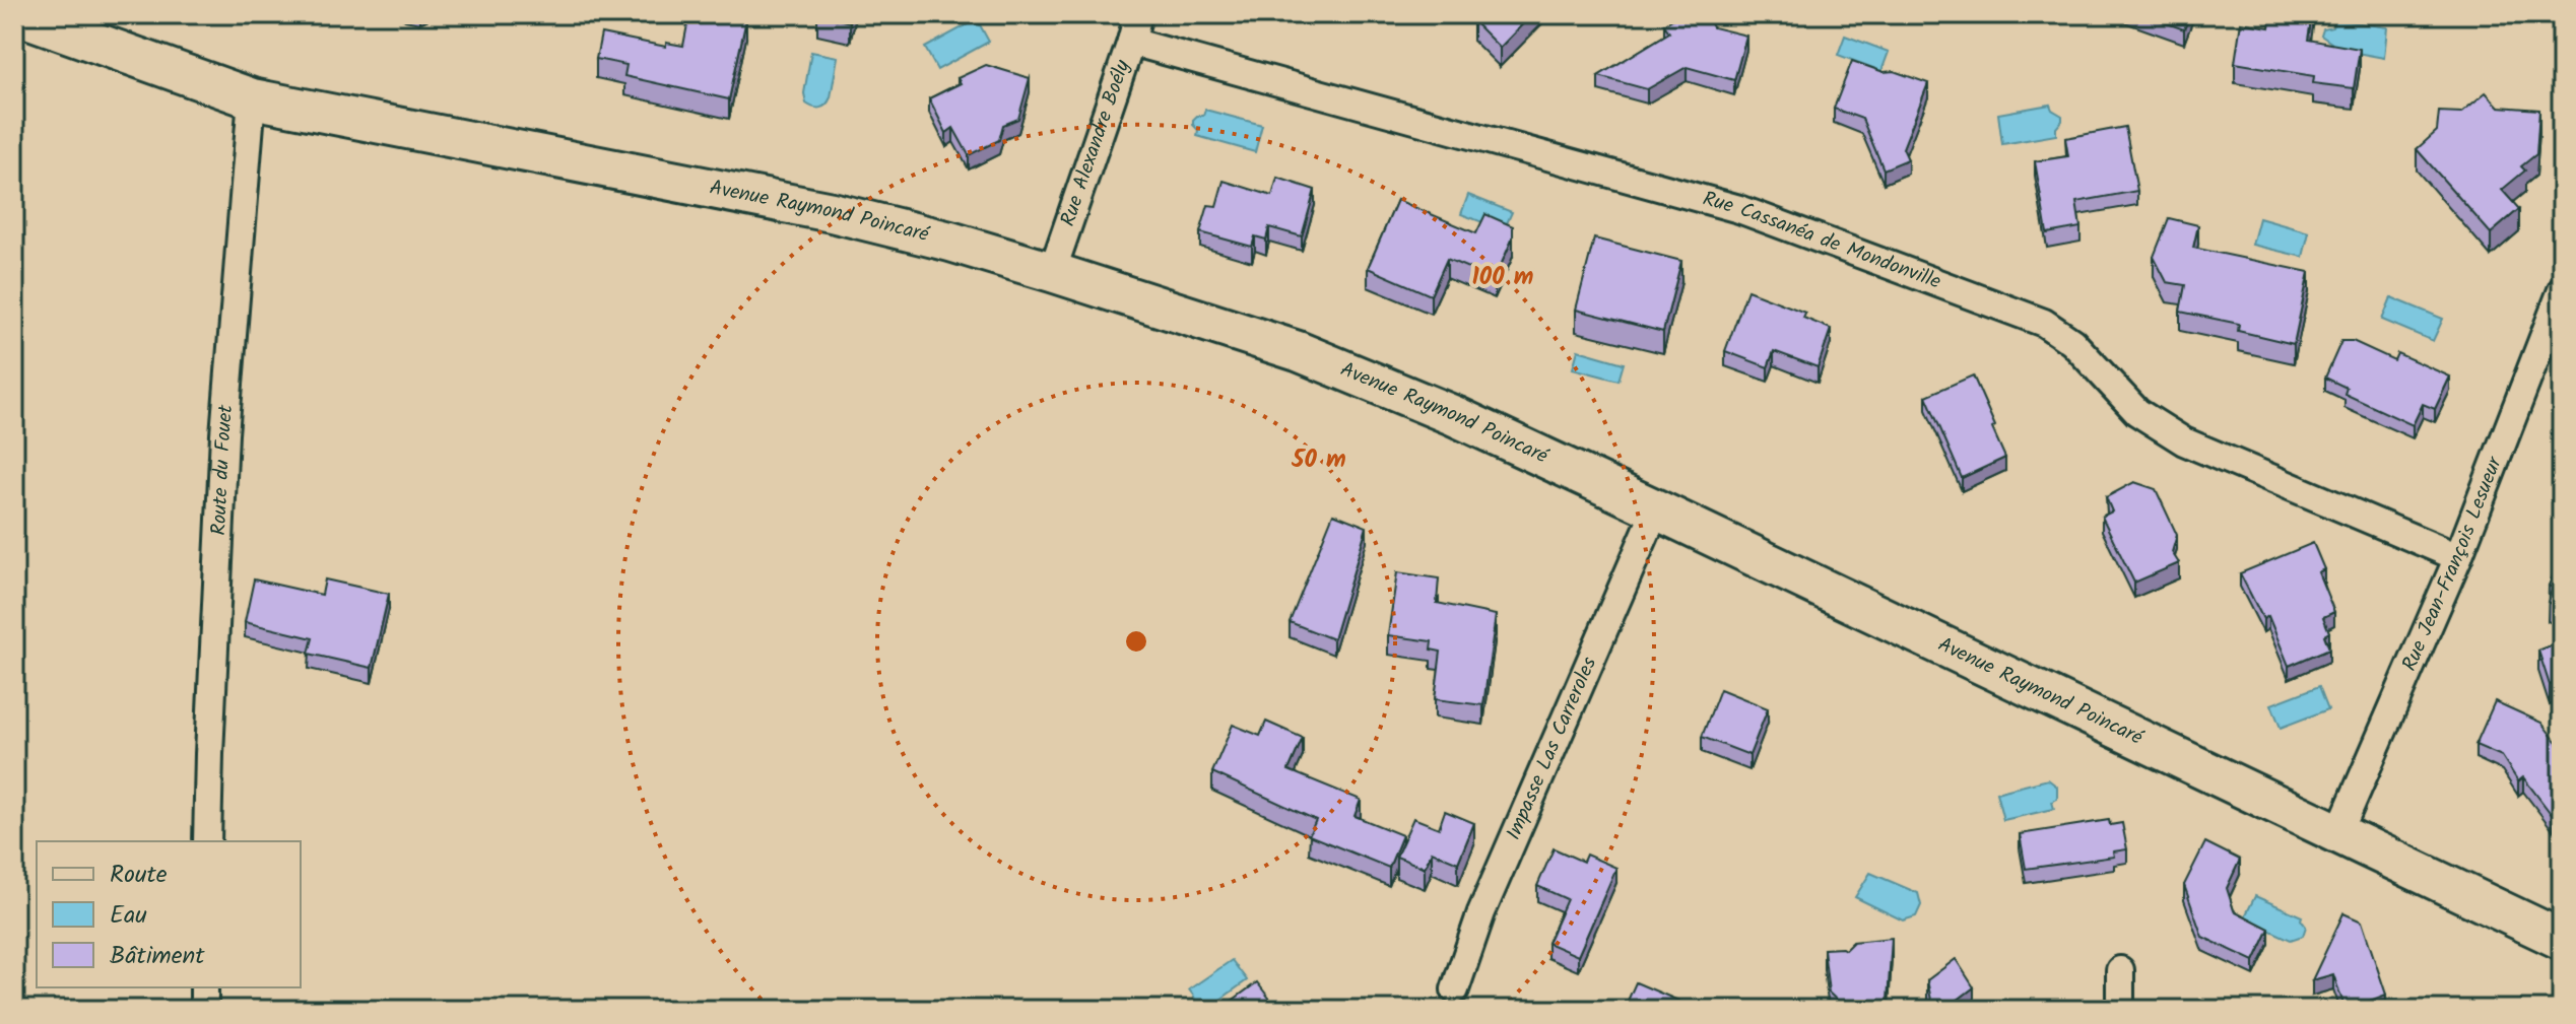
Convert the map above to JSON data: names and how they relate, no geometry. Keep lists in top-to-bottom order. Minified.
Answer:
{"streets":{"main road":["Avenue Raymond Poincaré"],"street":["Rue Alexandre Boély","Rue Cassanéa de Mondonville","Route du Fouet","Rue Jean-François Lesueur","Impasse Las Carreroles"]},"crossings":[["Rue Alexandre Boély","Avenue Raymond Poincaré"],["Rue Alexandre Boély","Rue Cassanéa de Mondonville"],["Avenue Raymond Poincaré","Route du Fouet"],["Avenue Raymond Poincaré","Rue Jean-François Lesueur"],["Avenue Raymond Poincaré","Impasse Las Carreroles"],["Rue Cassanéa de Mondonville","Rue Jean-François Lesueur"]],"legend":["Route","Eau","Bâtiment"],"rings":["100 m","50 m"]}
